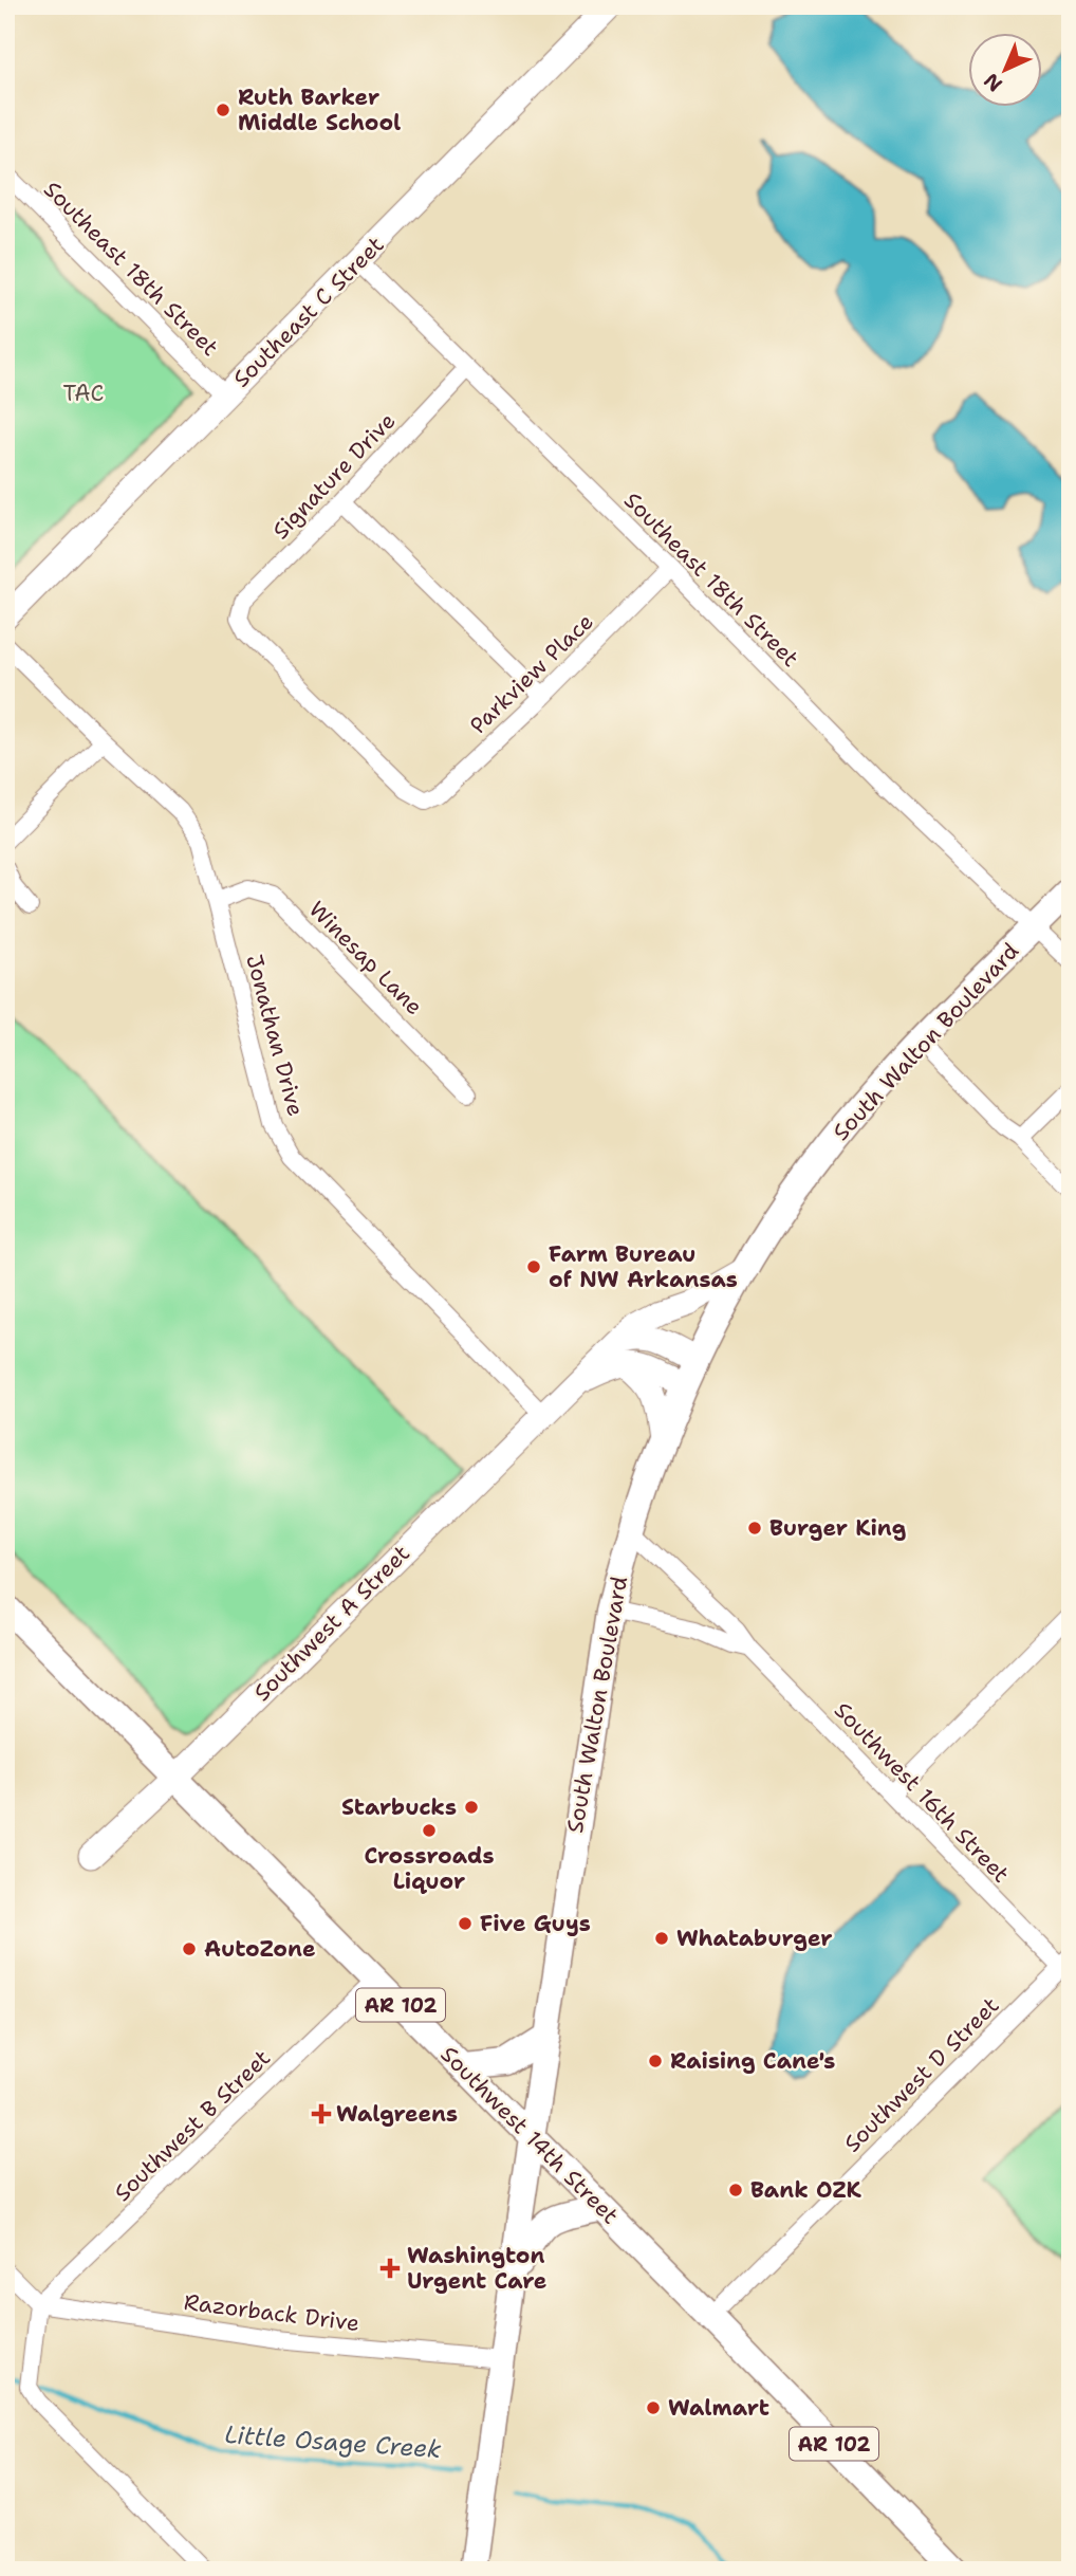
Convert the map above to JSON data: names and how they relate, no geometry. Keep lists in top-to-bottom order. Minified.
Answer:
{"streets":{"main road":["South Walton Boulevard","AR 102","Southwest 14th Street"],"street":["Southeast 18th Street","Southeast C Street","Signature Drive","Parkview Place","Winesap Lane","Jonathan Drive","Southwest A Street","Southwest 16th Street","Southwest D Street","Southwest B Street","Razorback Drive"]},"crossings":[["Southeast 18th Street","Southeast C Street"],["Southeast 18th Street","Signature Drive"],["Southeast 18th Street","Parkview Place"],["Southeast 18th Street","South Walton Boulevard"],["Signature Drive","Parkview Place"],["Winesap Lane","Jonathan Drive"],["Jonathan Drive","Southwest A Street"],["South Walton Boulevard","Southwest A Street"],["South Walton Boulevard","Southwest 16th Street"],["South Walton Boulevard","Southwest 14th Street"],["South Walton Boulevard","Razorback Drive"],["Southwest A Street","Southwest 14th Street"],["Southwest 16th Street","Southwest D Street"],["Southwest D Street","Southwest 14th Street"],["Southwest B Street","Southwest 14th Street"],["Southwest B Street","Razorback Drive"]],"water":["Little Osage Creek"],"parks":["TAC"],"places":{"other":["Ruth Barker Middle School","Farm Bureau of NW Arkansas","Burger King","Starbucks","Crossroads Liquor","Five Guys","Whataburger","AutoZone","Raising Cane's","Bank OZK","Walmart"],"health":["Walgreens","Washington Urgent Care"]},"north":"bottom left"}
